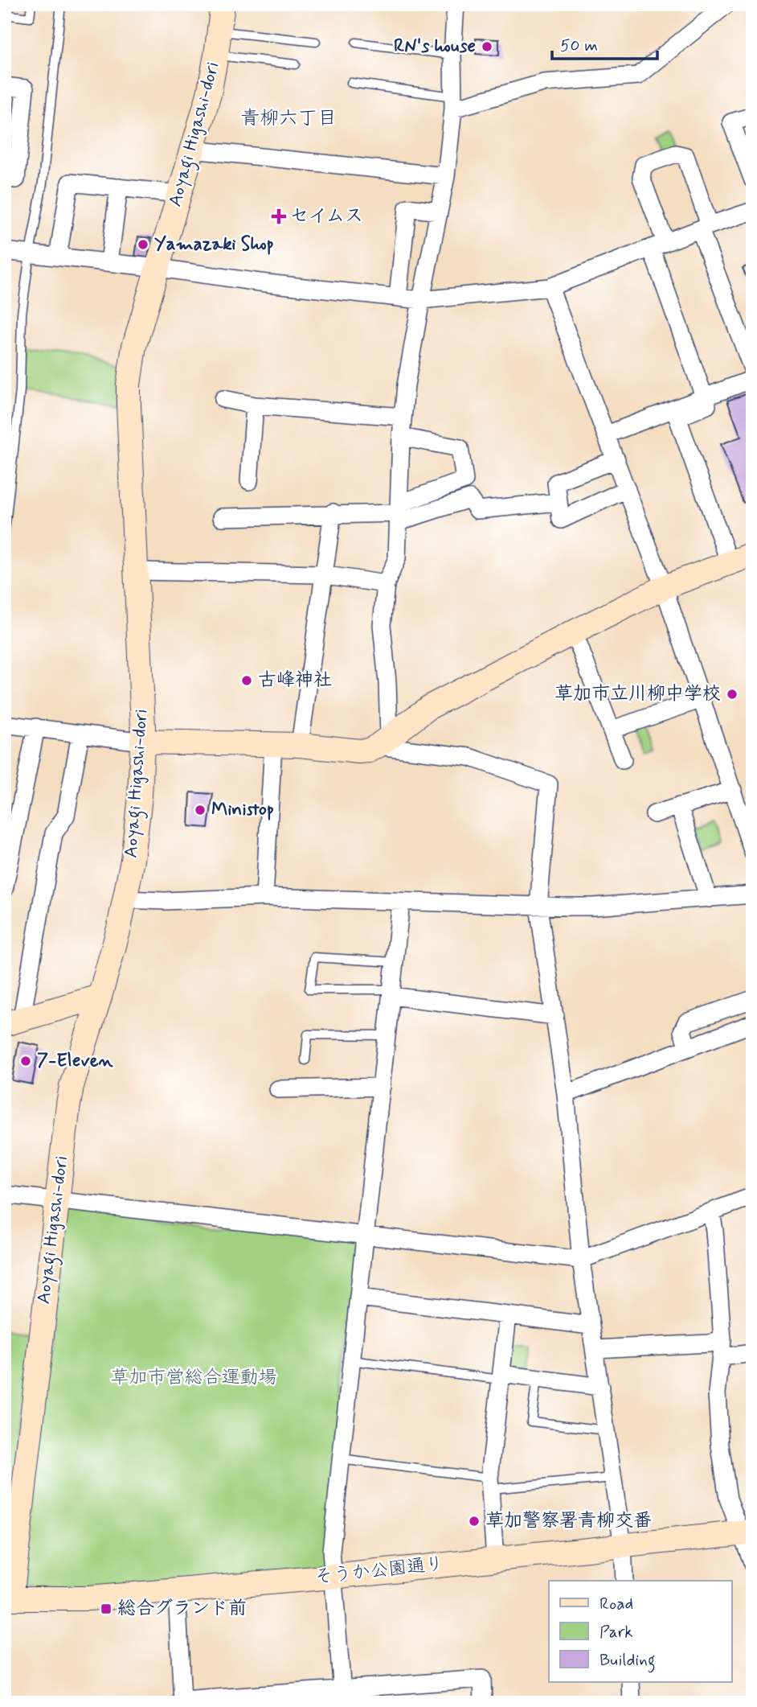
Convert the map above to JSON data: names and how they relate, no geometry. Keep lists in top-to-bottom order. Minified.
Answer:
{"streets":{"street":["Aoyagi Higashi-dori","そうか公園通り"]},"crossings":[["Aoyagi Higashi-dori","そうか公園通り"]],"districts":["青柳六丁目"],"parks":["草加市営総合運動場"],"places":{"other":["RN's house","Yamazaki Shop","古峰神社","草加市立川柳中学校","Ministop","7-Eleven","草加警察署青柳交番"],"health":["セイムス"],"transit":["総合グランド前"]},"legend":["Road","Park","Building"],"scale_bar":"50 m"}
